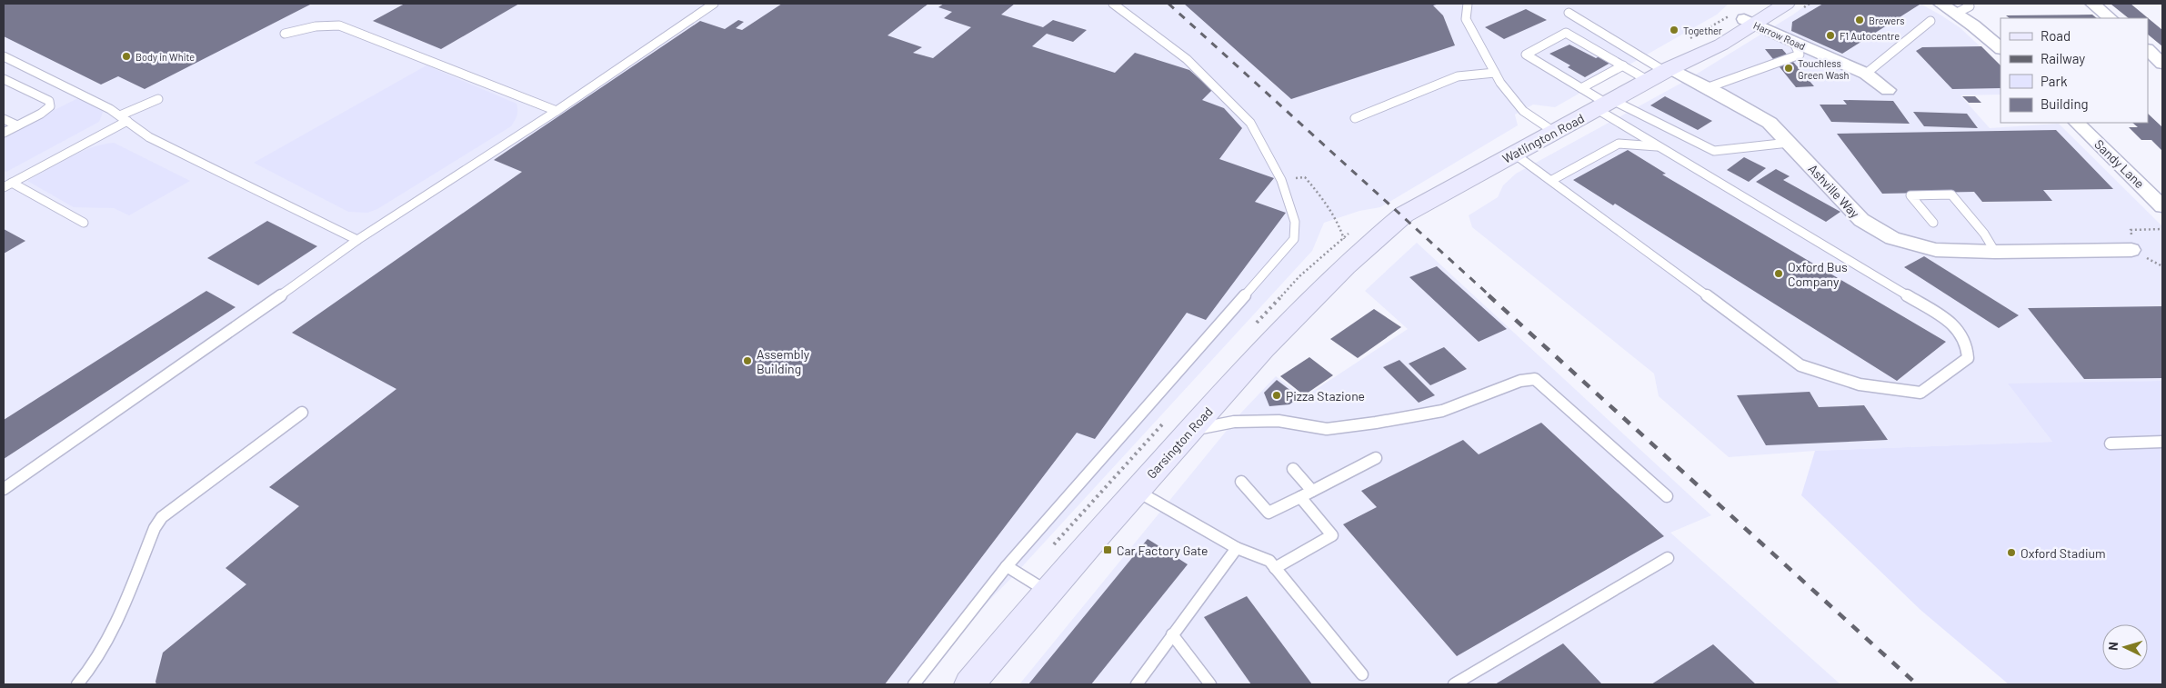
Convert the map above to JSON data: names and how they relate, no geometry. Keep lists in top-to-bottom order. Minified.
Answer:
{"streets":{"main road":["Watlington Road","Garsington Road"],"street":["Harrow Road","Sandy Lane","Ashville Way"]},"crossings":[["Harrow Road","Watlington Road"],["Watlington Road","Ashville Way"],["Watlington Road","Garsington Road"]],"places":{"other":["Brewers","Together","F1 Autocentre","Body in White","Touchless Green Wash","Oxford Bus Company","Assembly Building","Pizza Stazione","Oxford Stadium"],"transit":["Car Factory Gate"]},"legend":["Road","Railway","Park","Building"],"north":"left"}
